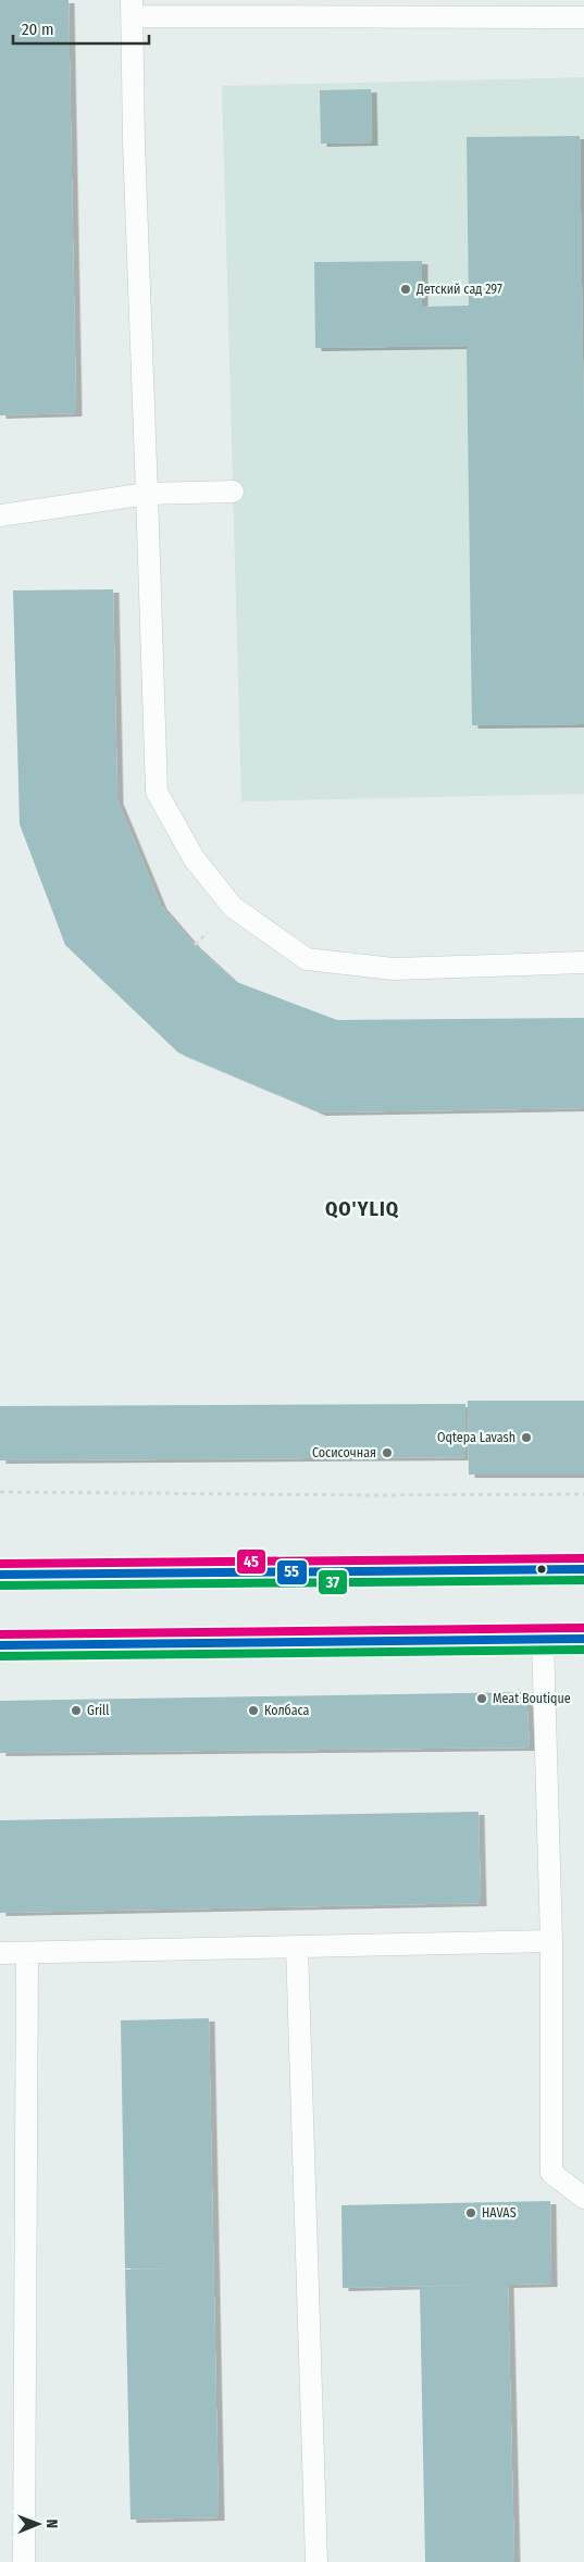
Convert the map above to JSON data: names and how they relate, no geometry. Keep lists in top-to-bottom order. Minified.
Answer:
{"districts":["QO'YLIQ"],"places":["Детский сад 297","Oqtepa Lavash","Сосисочная","Meat Boutique","Grill","Колбаса","HAVAS"],"lines":["transit line 45","transit line 55","transit line 37"],"scale_bar":"20 m","north":"right"}
